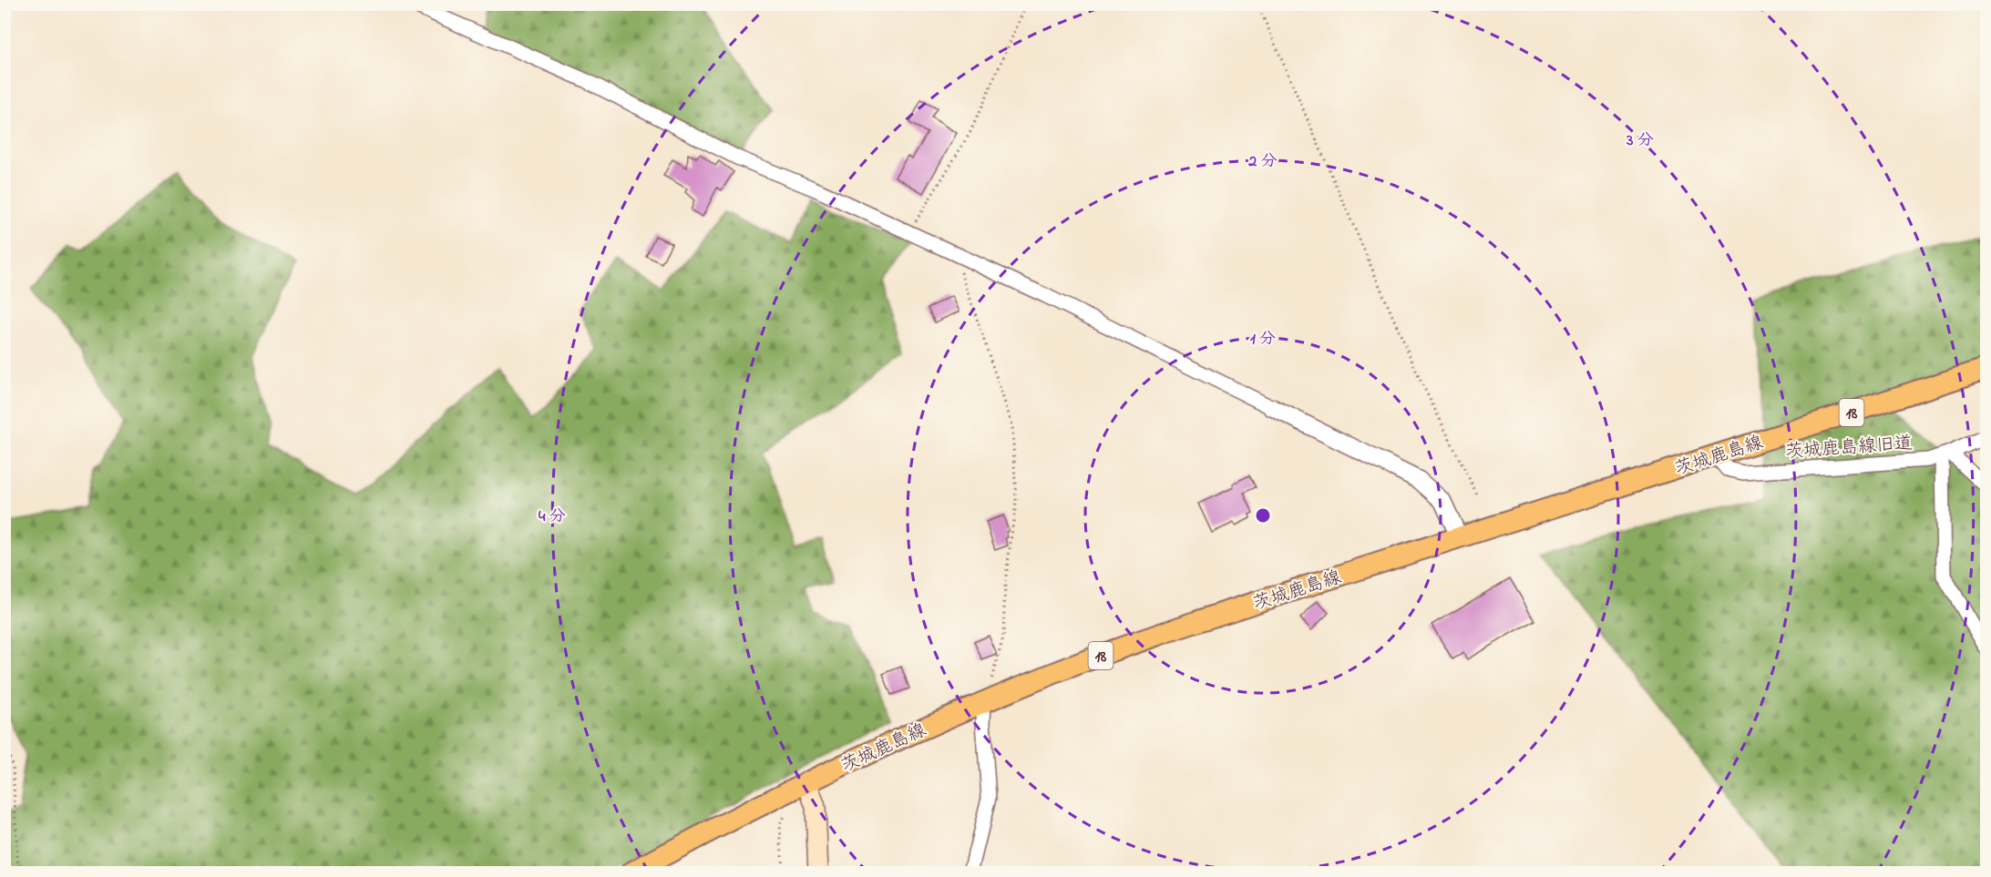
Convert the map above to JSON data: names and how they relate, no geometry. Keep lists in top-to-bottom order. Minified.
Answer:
{"streets":{"main road":["18","茨城鹿島線"],"street":["茨城鹿島線旧道"]},"crossings":[["茨城鹿島線旧道","茨城鹿島線"]],"rings":["3 分","2 分","1 分","4 分"]}
